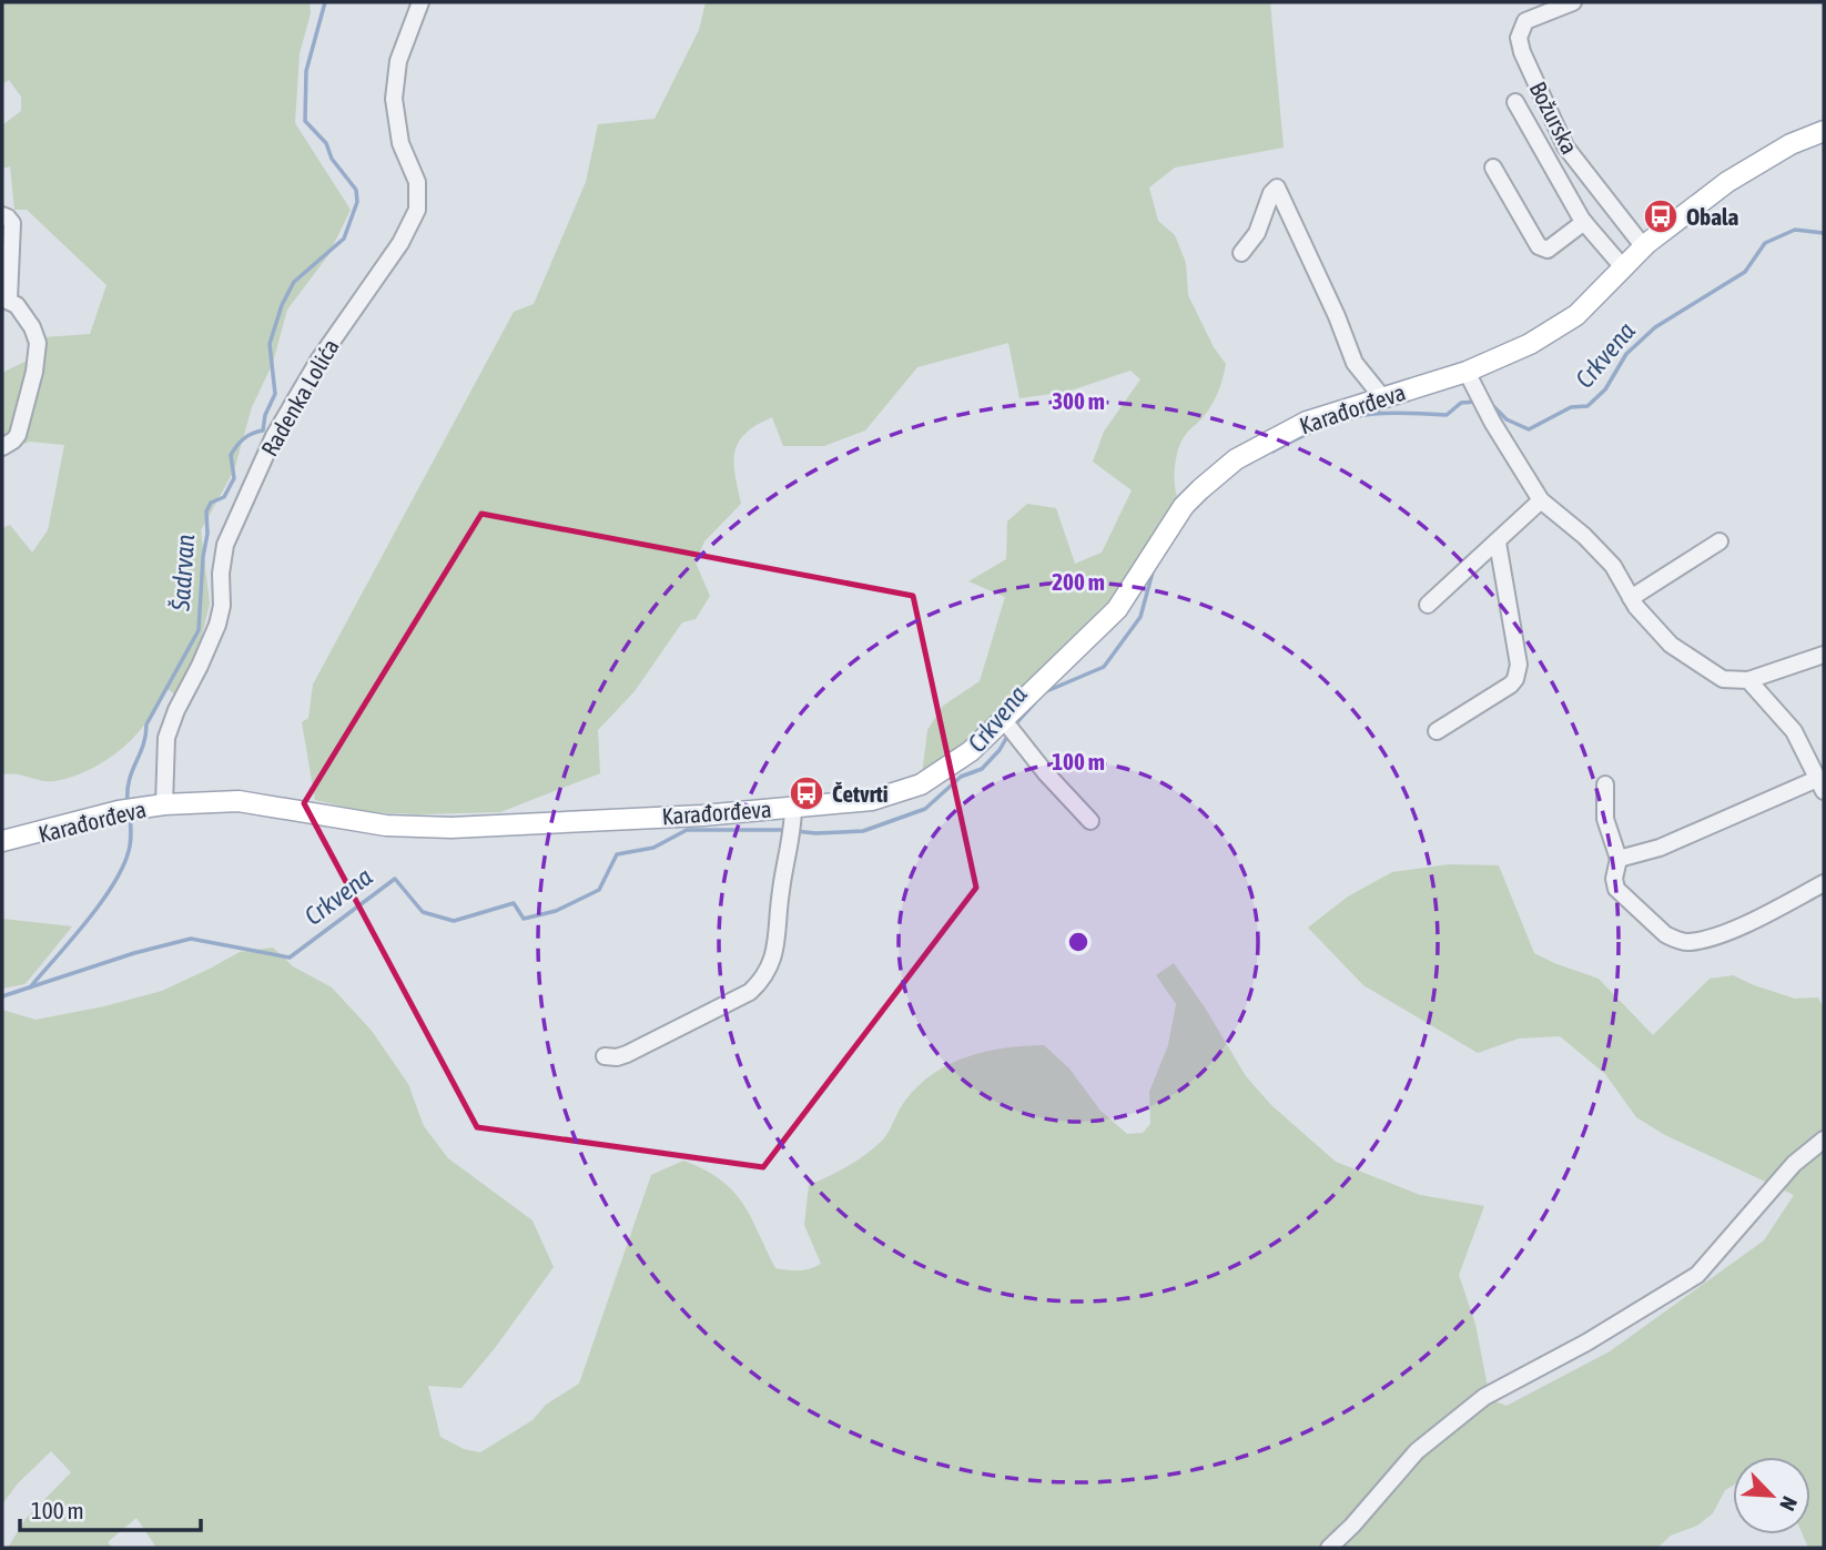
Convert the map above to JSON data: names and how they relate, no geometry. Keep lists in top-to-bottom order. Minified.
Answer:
{"streets":{"main road":["Karađorđeva"],"street":["Božurska","Radenka Lolića"]},"crossings":[["Božurska","Karađorđeva"],["Radenka Lolića","Karađorđeva"]],"water":["Crkvena","Šadrvan"],"places":{"bus stop":["Obala","Četvrti"]},"scale_bar":"100 m","north":"bottom right","rings":["300 m","200 m","100 m"]}
